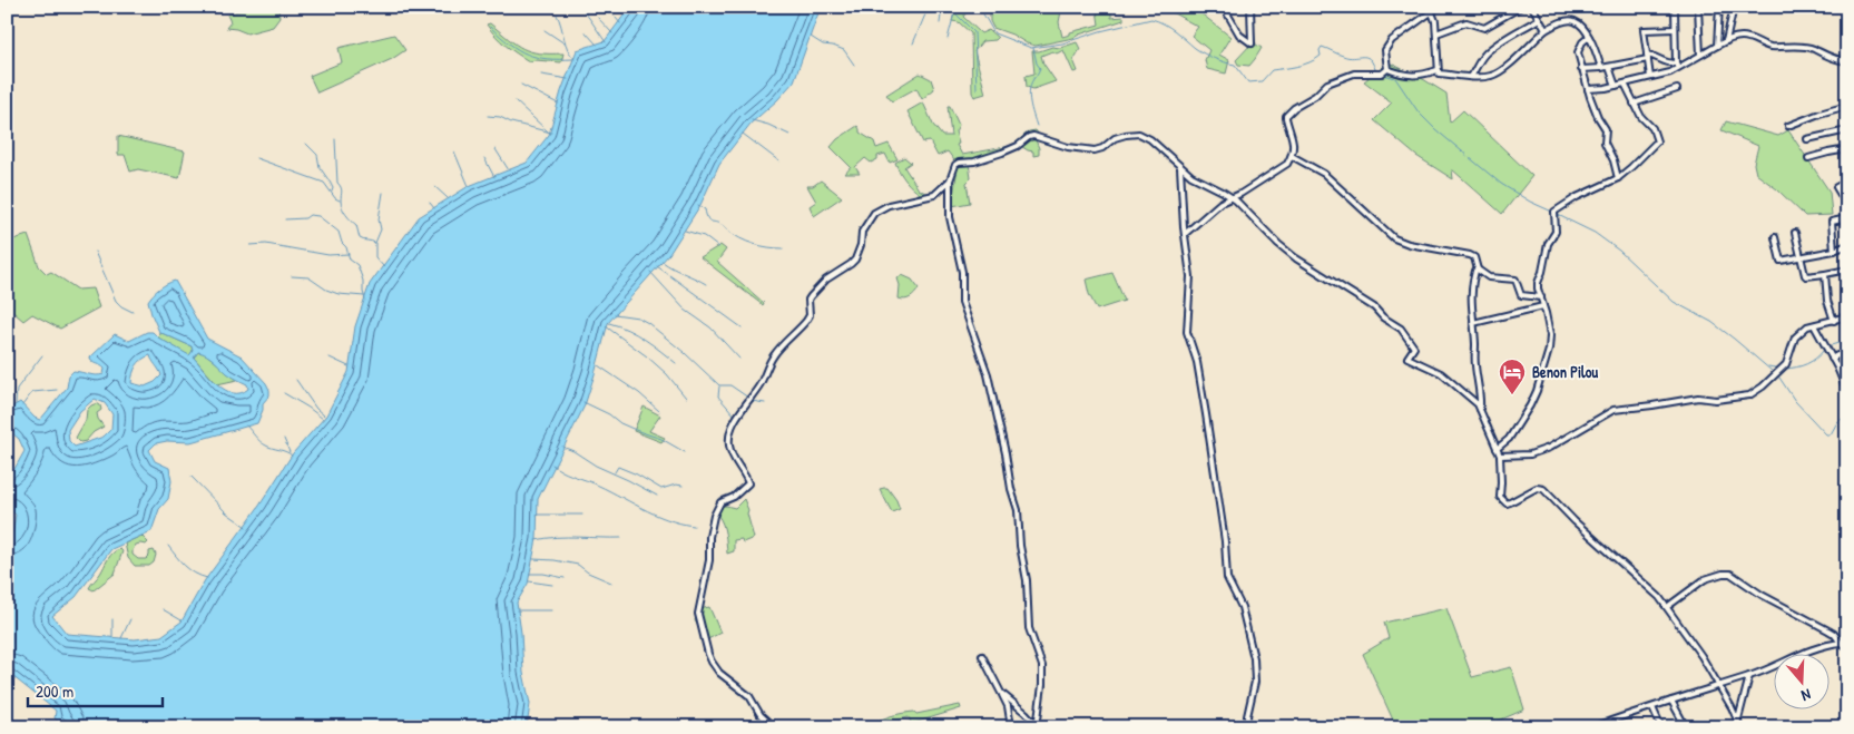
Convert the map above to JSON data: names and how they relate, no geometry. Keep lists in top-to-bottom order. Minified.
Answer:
{"places":{"hotel":["Benon Pilou"]},"scale_bar":"200 m","north":"bottom"}
